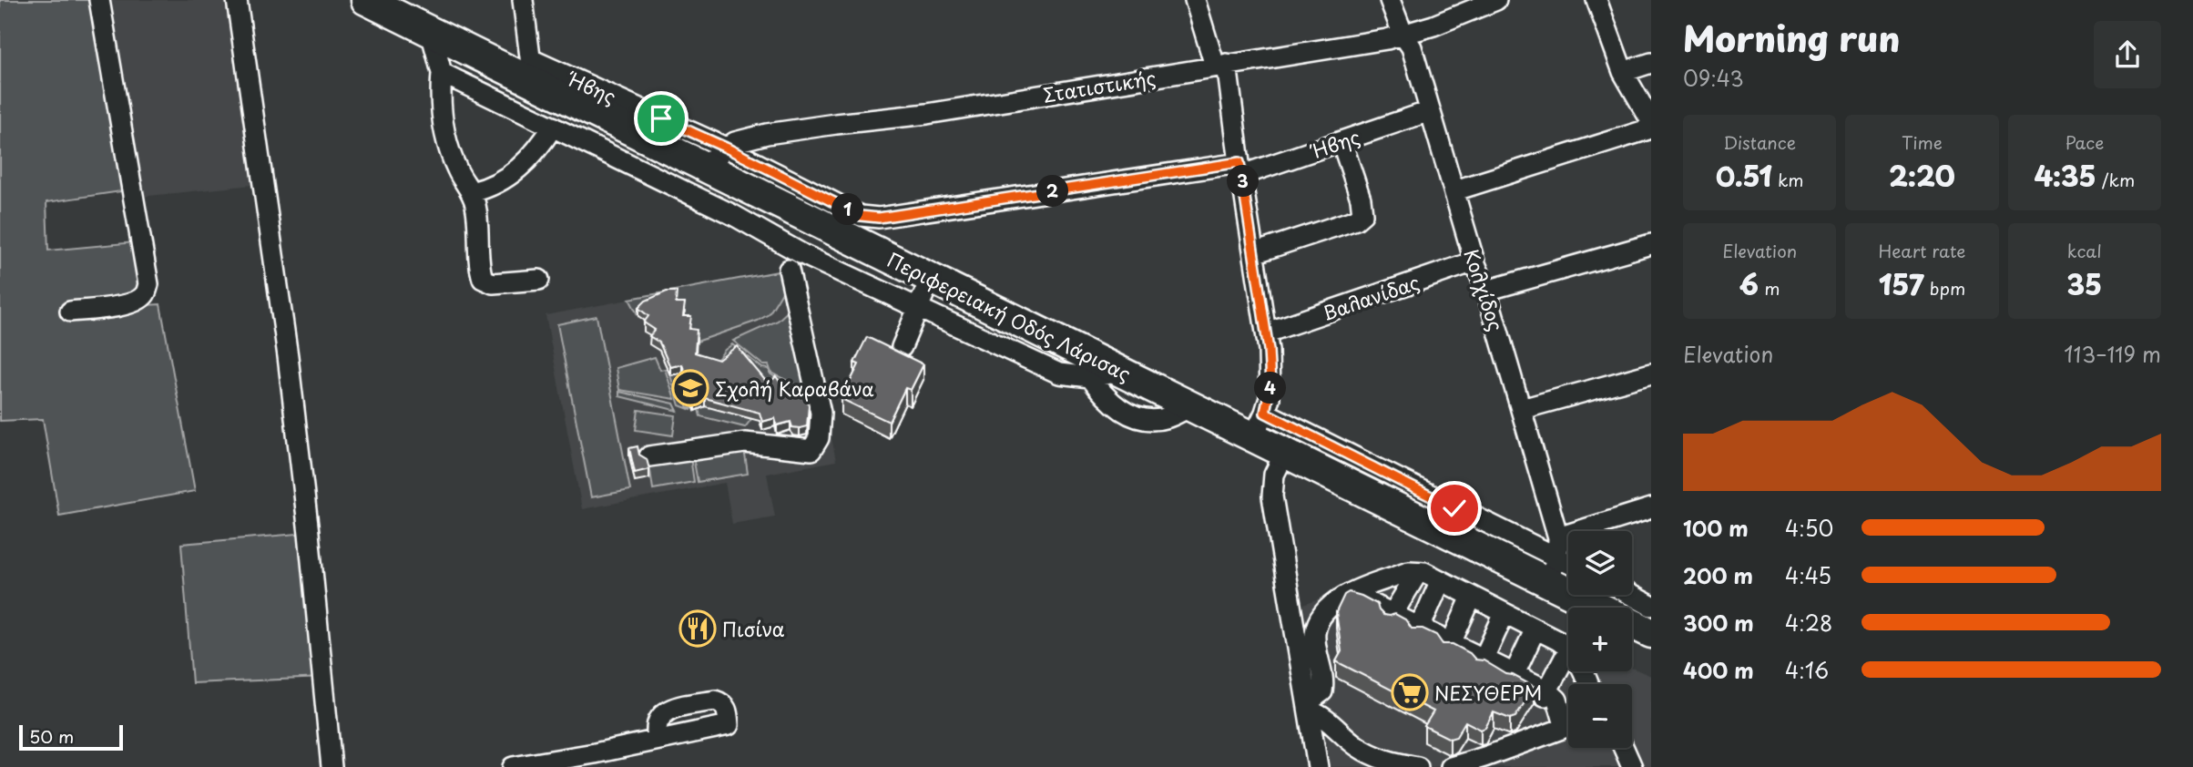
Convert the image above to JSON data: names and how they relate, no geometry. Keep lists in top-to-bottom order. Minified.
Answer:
{"streets":{"highway":["Περιφερειακή Οδός Λάρισας"],"street":["Στατιστικής","Ήβης","Κολχίδος","Βαλανίδας"]},"crossings":[["Στατιστικής","Ήβης"],["Στατιστικής","Κολχίδος"],["Στατιστικής","Περιφερειακή Οδός Λάρισας"],["Ήβης","Κολχίδος"],["Ήβης","Περιφερειακή Οδός Λάρισας"],["Κολχίδος","Βαλανίδας"],["Κολχίδος","Περιφερειακή Οδός Λάρισας"]],"places":{"school or university":["Σχολή Καραβάνα"],"restaurant":["Πισίνα"],"supermarket":["ΝΕΣΥΘΕΡΜ"]},"scale_bar":"50 m","page":{"heading":["Morning run","09:43"],"stats":[["Distance","0.51 km"],["Time","2:20"],["Pace","4:35 /km"],["Elevation","6 m"],["Heart rate","157 bpm"],["kcal","35"]],"pins":["3","2","1","4"],"chart":["Elevation","113–119 m"],"list":[{"name":"100 m","note":"4:50"},{"name":"200 m","note":"4:45"},{"name":"300 m","note":"4:28"},{"name":"400 m","note":"4:16"}],"map_buttons":["+","−"],"scale":"50 m"}}
